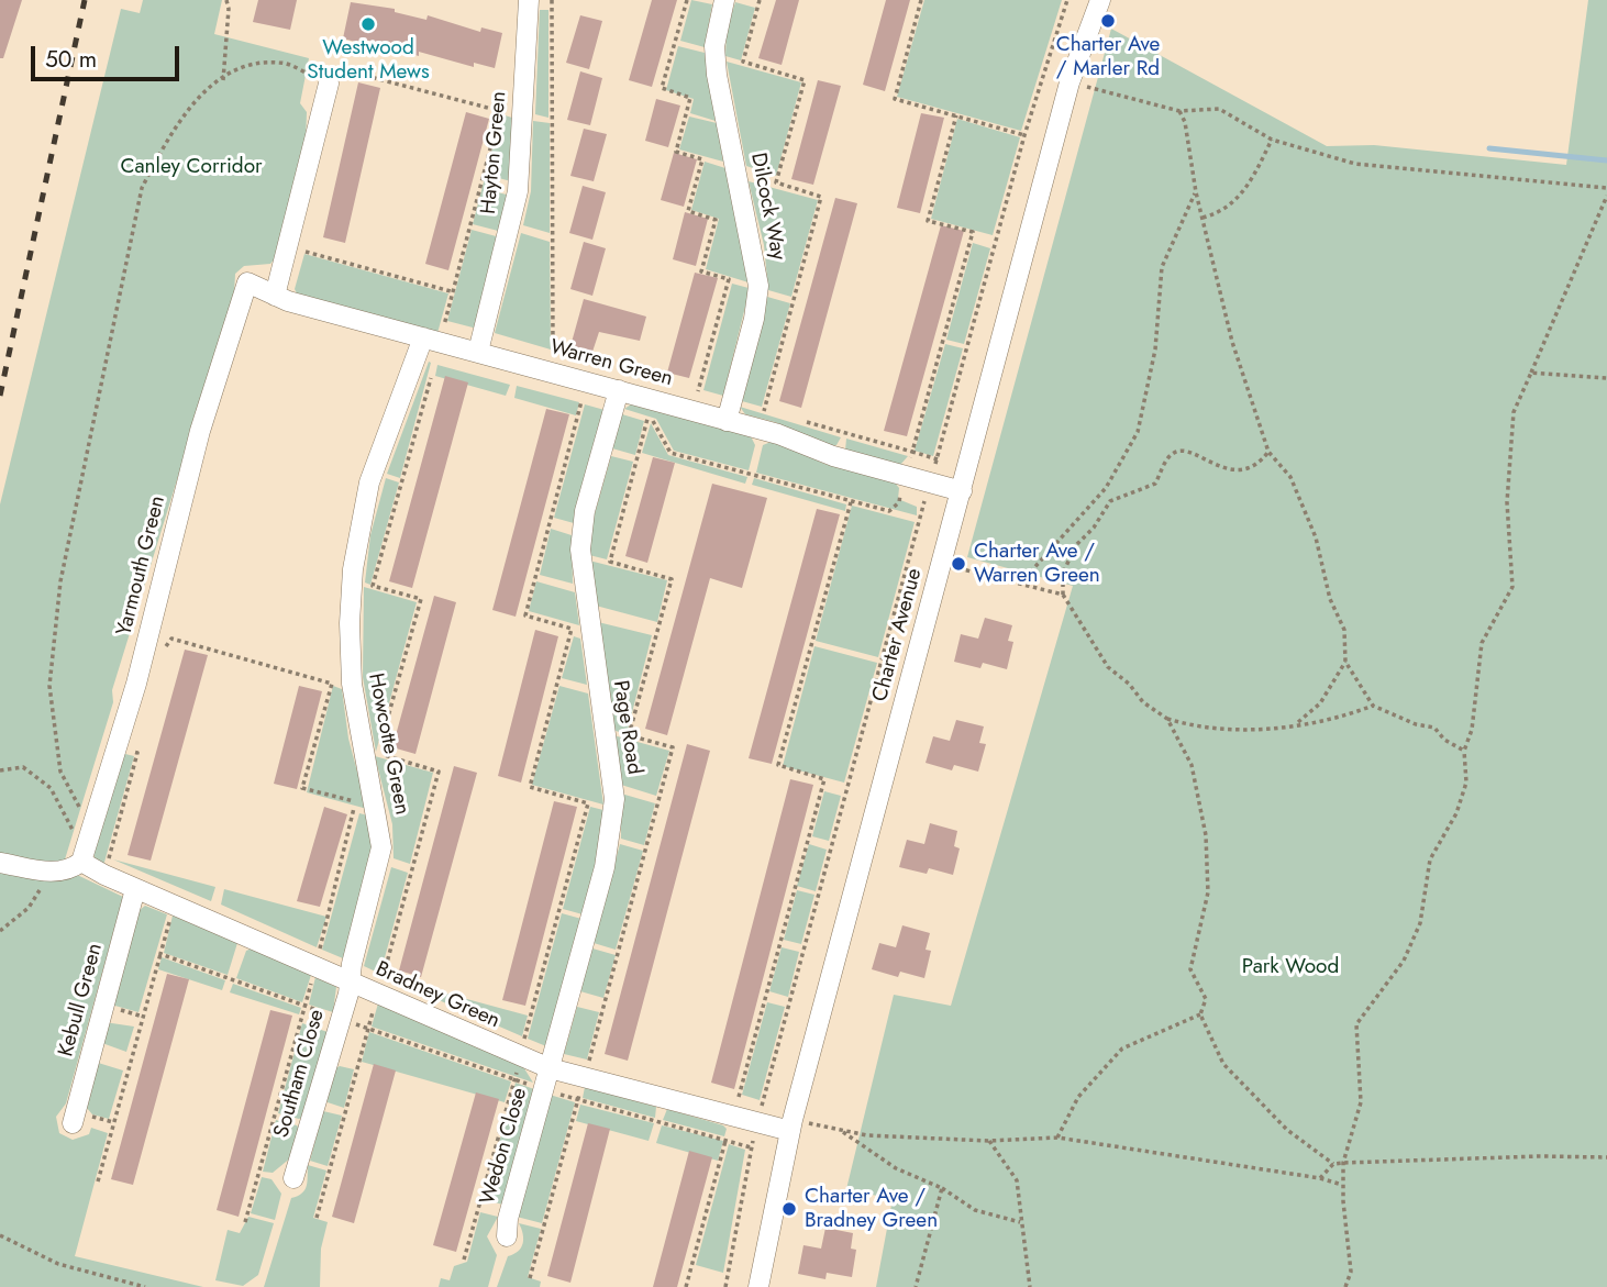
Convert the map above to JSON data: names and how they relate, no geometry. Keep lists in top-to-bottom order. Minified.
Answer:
{"streets":{"street":["Hayton Green","Dilcock Way","Warren Green","Yarmouth Green","Charter Avenue","Page Road","Howcotte Green","Bradney Green","Kebull Green","Southam Close","Wedon Close"]},"crossings":[["Hayton Green","Warren Green"],["Dilcock Way","Warren Green"],["Warren Green","Yarmouth Green"],["Warren Green","Charter Avenue"],["Warren Green","Page Road"],["Warren Green","Howcotte Green"],["Yarmouth Green","Bradney Green"],["Charter Avenue","Bradney Green"],["Page Road","Bradney Green"],["Page Road","Wedon Close"],["Howcotte Green","Bradney Green"],["Howcotte Green","Southam Close"],["Bradney Green","Kebull Green"],["Bradney Green","Southam Close"],["Bradney Green","Wedon Close"]],"parks":["Canley Corridor","Park Wood"],"places":["Charter Ave / Marler Rd","Westwood Student Mews","Charter Ave / Warren Green","Charter Ave / Bradney Green"],"scale_bar":"50 m"}
